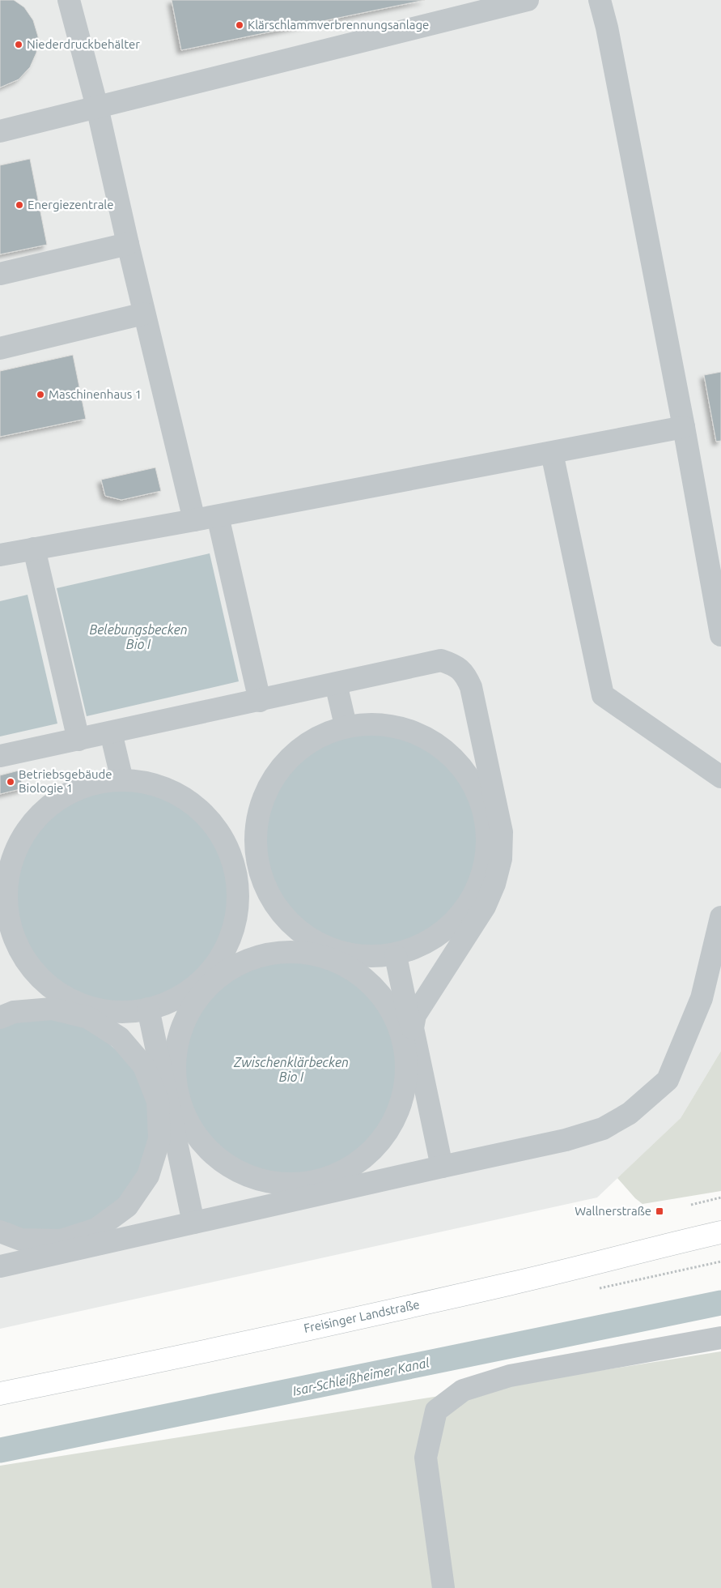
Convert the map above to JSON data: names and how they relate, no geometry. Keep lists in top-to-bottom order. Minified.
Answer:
{"streets":{"main road":["Freisinger Landstraße"]},"water":["Belebungsbecken Bio I","Zwischenklärbecken Bio I","Isar-Schleißheimer Kanal"],"places":{"other":["Klärschlammverbrennungsanlage","Niederdruckbehälter","Energiezentrale","Maschinenhaus 1","Betriebsgebäude Biologie 1"],"transit":["Wallnerstraße"]}}
